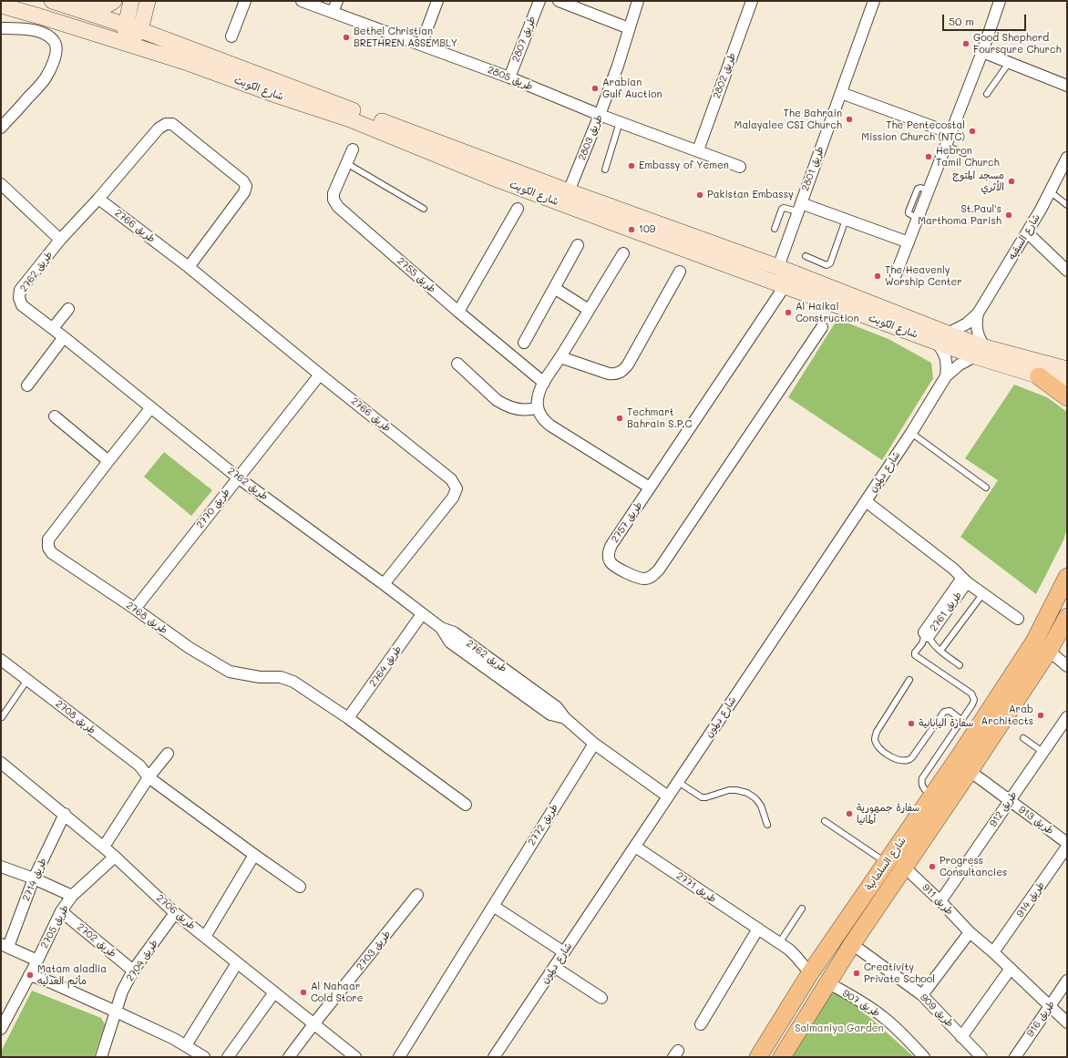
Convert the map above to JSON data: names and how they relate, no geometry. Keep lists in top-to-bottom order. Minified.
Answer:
{"streets":{"main road":["شارع الكويت","شارع السلمانية"],"street":["طريق 2807","طريق 2802","طريق 2805","طريق 2803","طريق 2801","طريق 2766","شارع السقيه","طريق 2762","طريق 2755","شارع دلمون","طريق 2770","طريق 2757","طريق 2761","طريق 2768","طريق 2764","طريق 2708","طريق 912","طريق 913","طريق 2772","طريق 2714","طريق 2771","طريق 911","طريق 914","طريق 2706","طريق 2705","طريق 2702","طريق 2703","طريق 2704","طريق 907","طريق 909","طريق 916"]},"crossings":[["طريق 2807","طريق 2805"],["طريق 2805","طريق 2803"],["شارع الكويت","طريق 2803"],["شارع الكويت","طريق 2801"],["شارع الكويت","شارع السقيه"],["شارع الكويت","شارع دلمون"],["شارع الكويت","طريق 2757"],["طريق 2766","طريق 2762"],["طريق 2766","طريق 2770"],["شارع السقيه","شارع دلمون"],["طريق 2762","شارع دلمون"],["طريق 2762","طريق 2770"],["طريق 2762","طريق 2768"],["طريق 2762","طريق 2764"],["طريق 2762","طريق 2772"],["شارع دلمون","طريق 2761"],["شارع دلمون","طريق 2771"],["طريق 2770","طريق 2768"],["طريق 2768","طريق 2764"],["طريق 912","طريق 913"],["طريق 912","طريق 911"],["طريق 913","شارع السلمانية"],["شارع السلمانية","طريق 2771"],["شارع السلمانية","طريق 911"],["شارع السلمانية","طريق 907"],["شارع السلمانية","طريق 909"],["طريق 2714","طريق 2706"],["طريق 2714","طريق 2705"],["طريق 911","طريق 914"],["طريق 911","طريق 916"],["طريق 2706","طريق 2705"],["طريق 2706","طريق 2703"],["طريق 2706","طريق 2704"],["طريق 2705","طريق 2702"],["طريق 2702","طريق 2704"]],"parks":["Salmaniya Garden"],"places":["Bethel Christian BRETHREN ASSEMBLY","Good Shepherd Foursqure Church","Arabian Gulf Auction","The Bahrain Malayalee CSI Church","The Pentecostal Mission Church (NTC)","Hebron Tamil Church","Embassy of Yemen","مسجد المتوج الأثري","Pakistan Embassy","St.Paul's Marthoma Parish","109","The Heavenly Worship Center","Al Haikal Construction","Techmart Bahrain S.P.C","Arab Architects","سفارة اليابانية","سفارة جمهورية ألمانيا","Progress Consultancies","Creativity Private School","Matam aladlia مأتم العدليه","Al Nahaar Cold Store"],"scale_bar":"50 m"}
